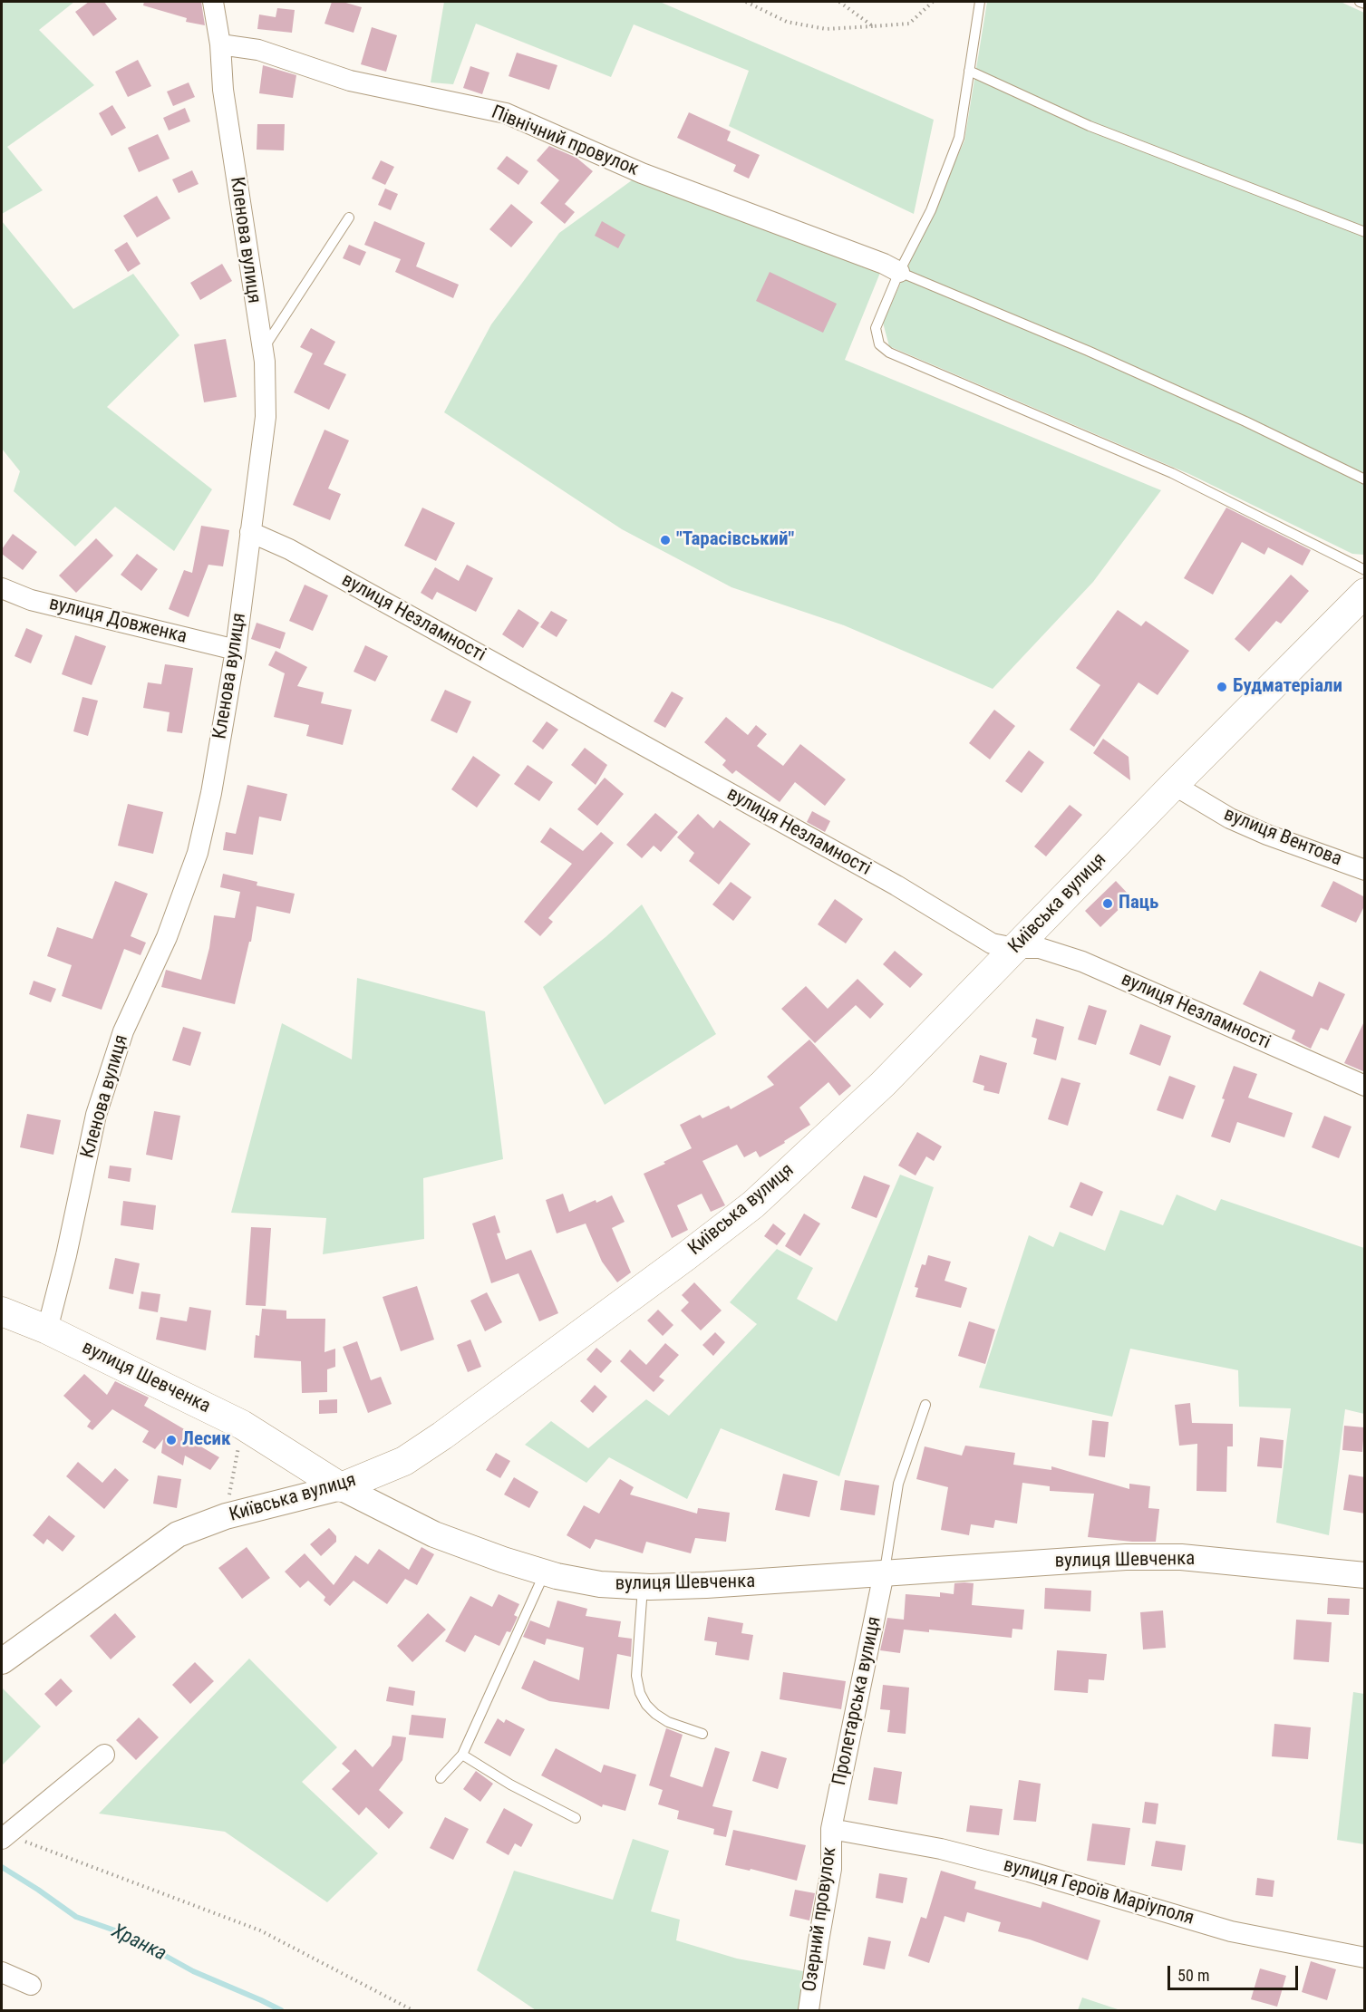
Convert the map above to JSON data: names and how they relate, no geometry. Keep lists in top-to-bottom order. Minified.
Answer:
{"streets":{"main road":["Київська вулиця","вулиця Шевченка"],"street":["Північний провулок","Кленова вулиця","вулиця Незламності","вулиця Довженка","вулиця Вентова","Пролетарська вулиця","вулиця Героїв Маріуполя","Озерний провулок"]},"crossings":[["Північний провулок","Кленова вулиця"],["Кленова вулиця","вулиця Незламності"],["Кленова вулиця","вулиця Довженка"],["Кленова вулиця","вулиця Шевченка"],["вулиця Незламності","Київська вулиця"],["вулиця Вентова","Київська вулиця"],["Київська вулиця","вулиця Шевченка"],["вулиця Шевченка","Пролетарська вулиця"],["Пролетарська вулиця","вулиця Героїв Маріуполя"],["Пролетарська вулиця","Озерний провулок"],["вулиця Героїв Маріуполя","Озерний провулок"]],"water":["Хранка"],"places":["\"Тарасівський\"","Будматеріали","Паць","Лесик"],"scale_bar":"50 m"}
